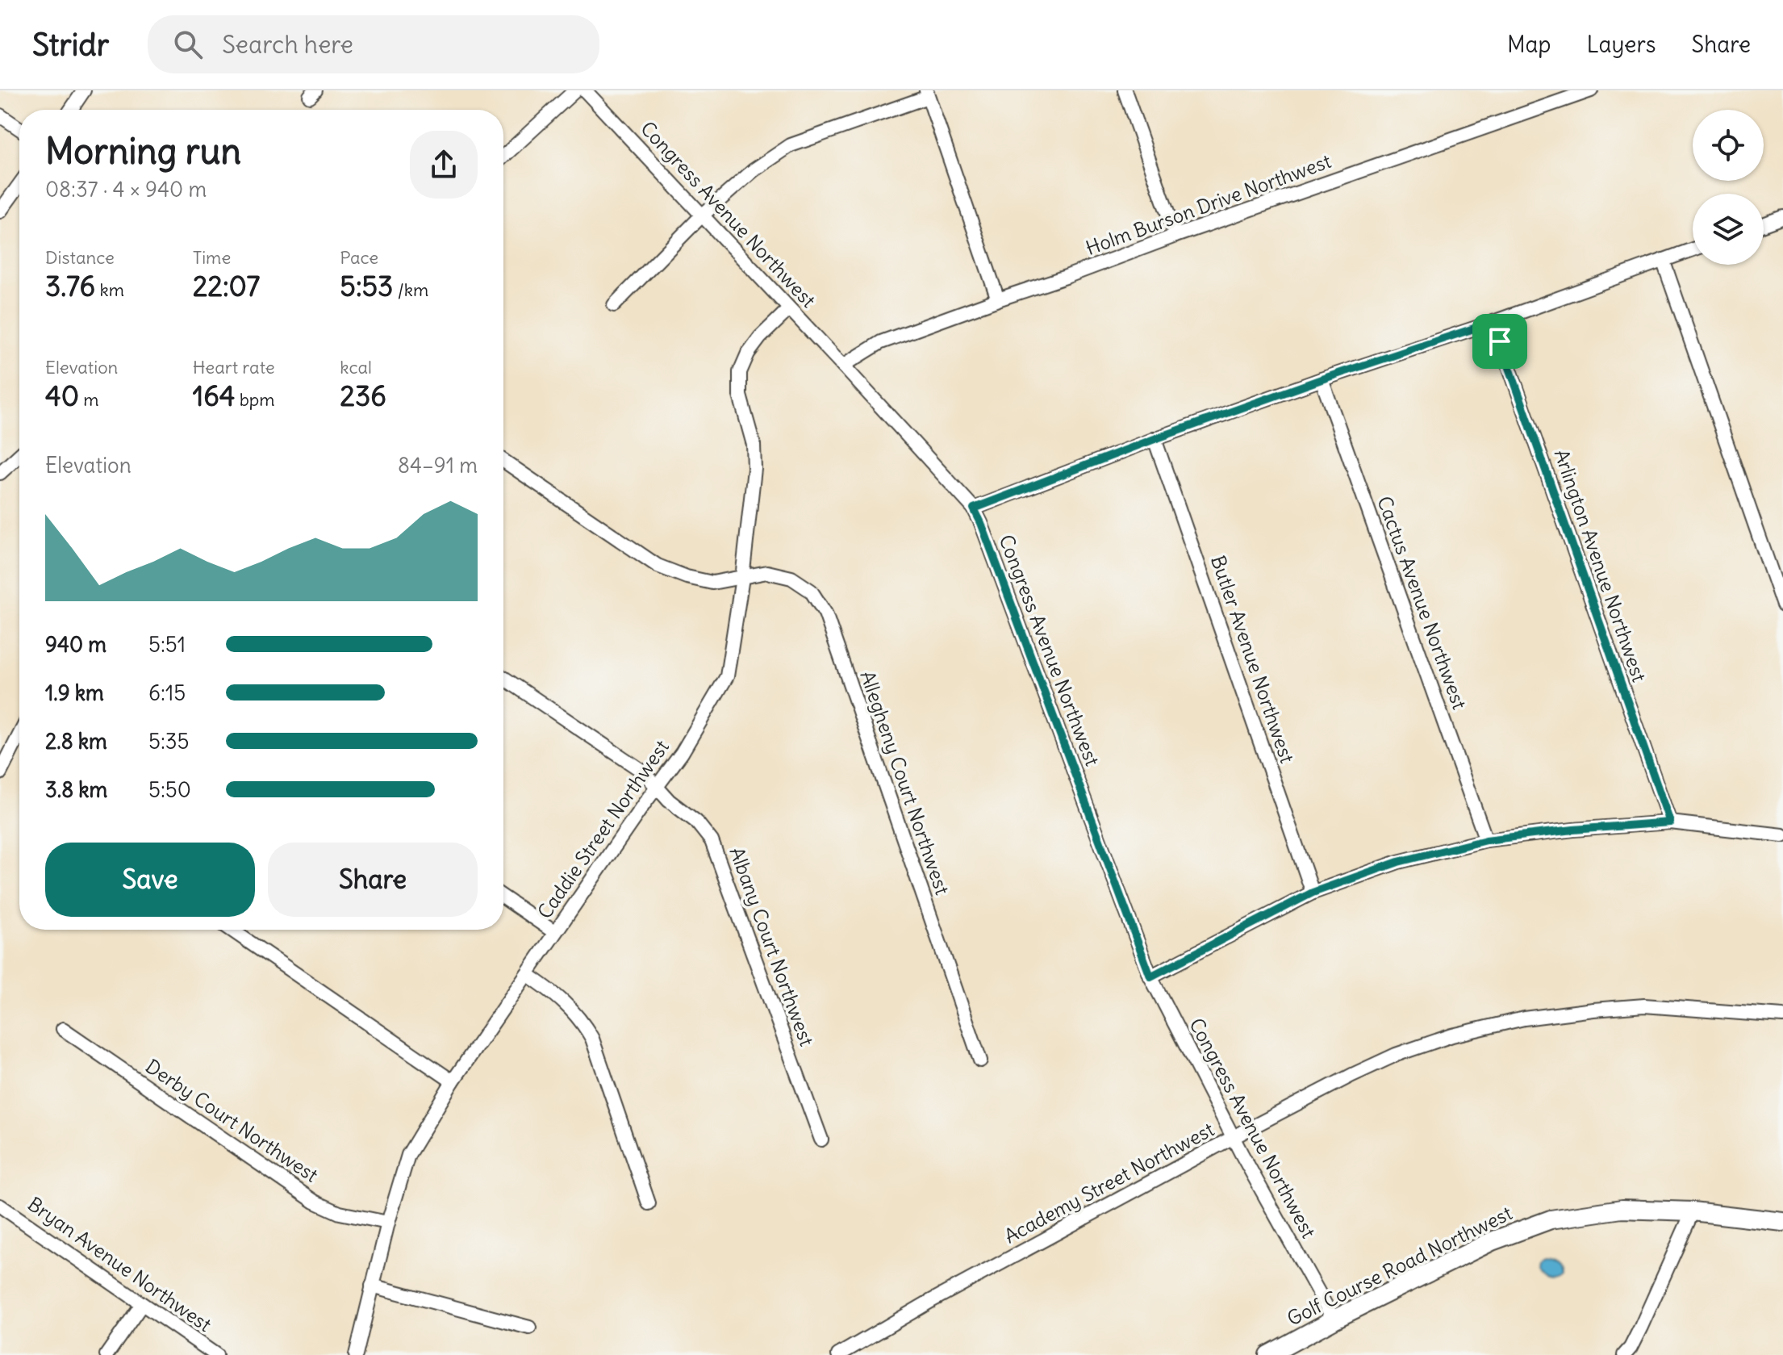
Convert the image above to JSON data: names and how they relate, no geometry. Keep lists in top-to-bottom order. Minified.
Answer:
{"streets":{"main road":["Golf Course Road Northwest"],"street":["Holm Burson Drive Northwest","Congress Avenue Northwest","Arlington Avenue Northwest","Cactus Avenue Northwest","Butler Avenue Northwest","Allegheny Court Northwest","Caddie Street Northwest","Albany Court Northwest","Derby Court Northwest","Academy Street Northwest","Bryan Avenue Northwest"]},"crossings":[["Holm Burson Drive Northwest","Congress Avenue Northwest"],["Congress Avenue Northwest","Caddie Street Northwest"],["Congress Avenue Northwest","Academy Street Northwest"],["Congress Avenue Northwest","Golf Course Road Northwest"],["Allegheny Court Northwest","Caddie Street Northwest"],["Caddie Street Northwest","Albany Court Northwest"],["Caddie Street Northwest","Derby Court Northwest"]],"page":{"header":"Stridr","search":"Search here","nav":["Map","Layers","Share"],"heading":["Morning run","08:37 · 4 × 940 m"],"stats":[["Distance","3.76 km"],["Time","22:07"],["Pace","5:53 /km"],["Elevation","40 m"],["Heart rate","164 bpm"],["kcal","236"]],"chart":["Elevation","84–91 m"],"list":[{"name":"940 m","note":"5:51"},{"name":"1.9 km","note":"6:15"},{"name":"2.8 km","note":"5:35"},{"name":"3.8 km","note":"5:50"}],"buttons":["Save","Share"]}}
